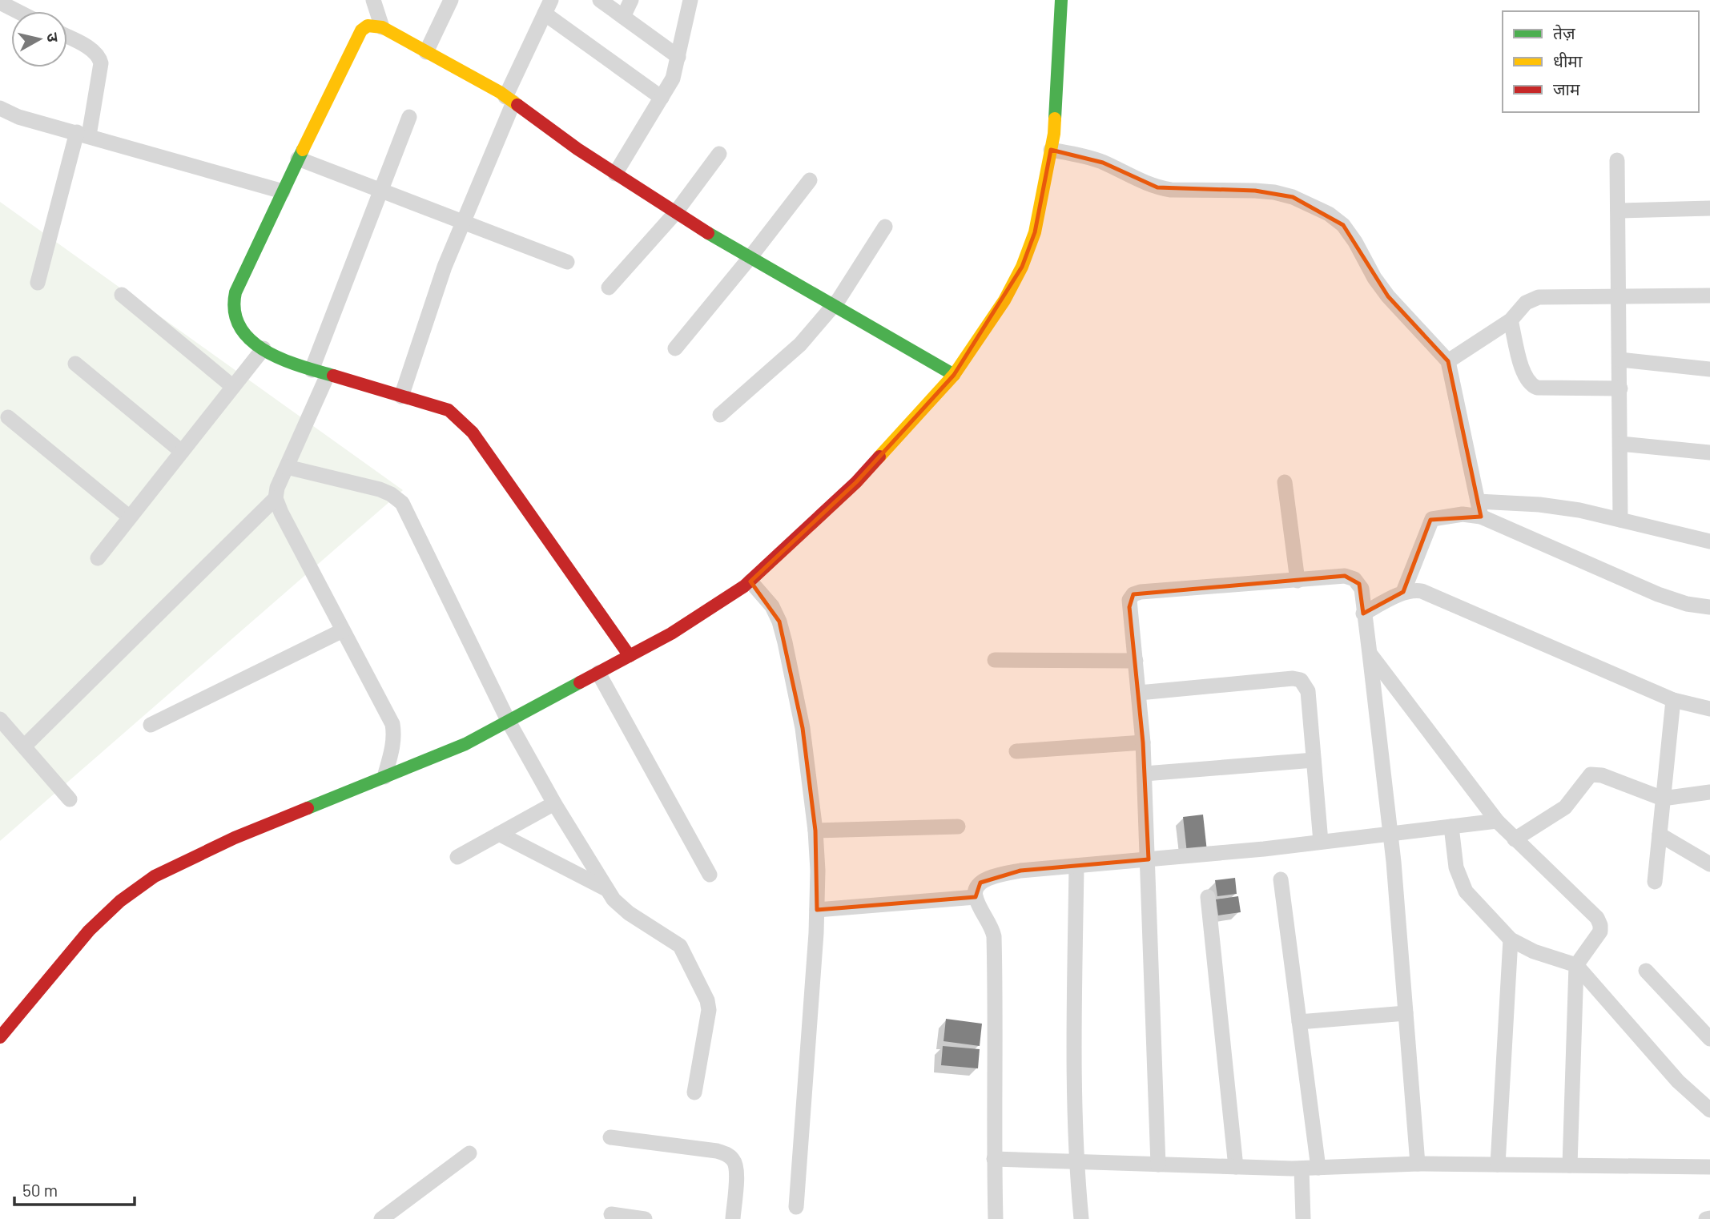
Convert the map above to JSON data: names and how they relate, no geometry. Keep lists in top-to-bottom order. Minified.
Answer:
{"legend":["तेज़","धीमा","जाम"],"scale_bar":"50 m","north":"right"}
